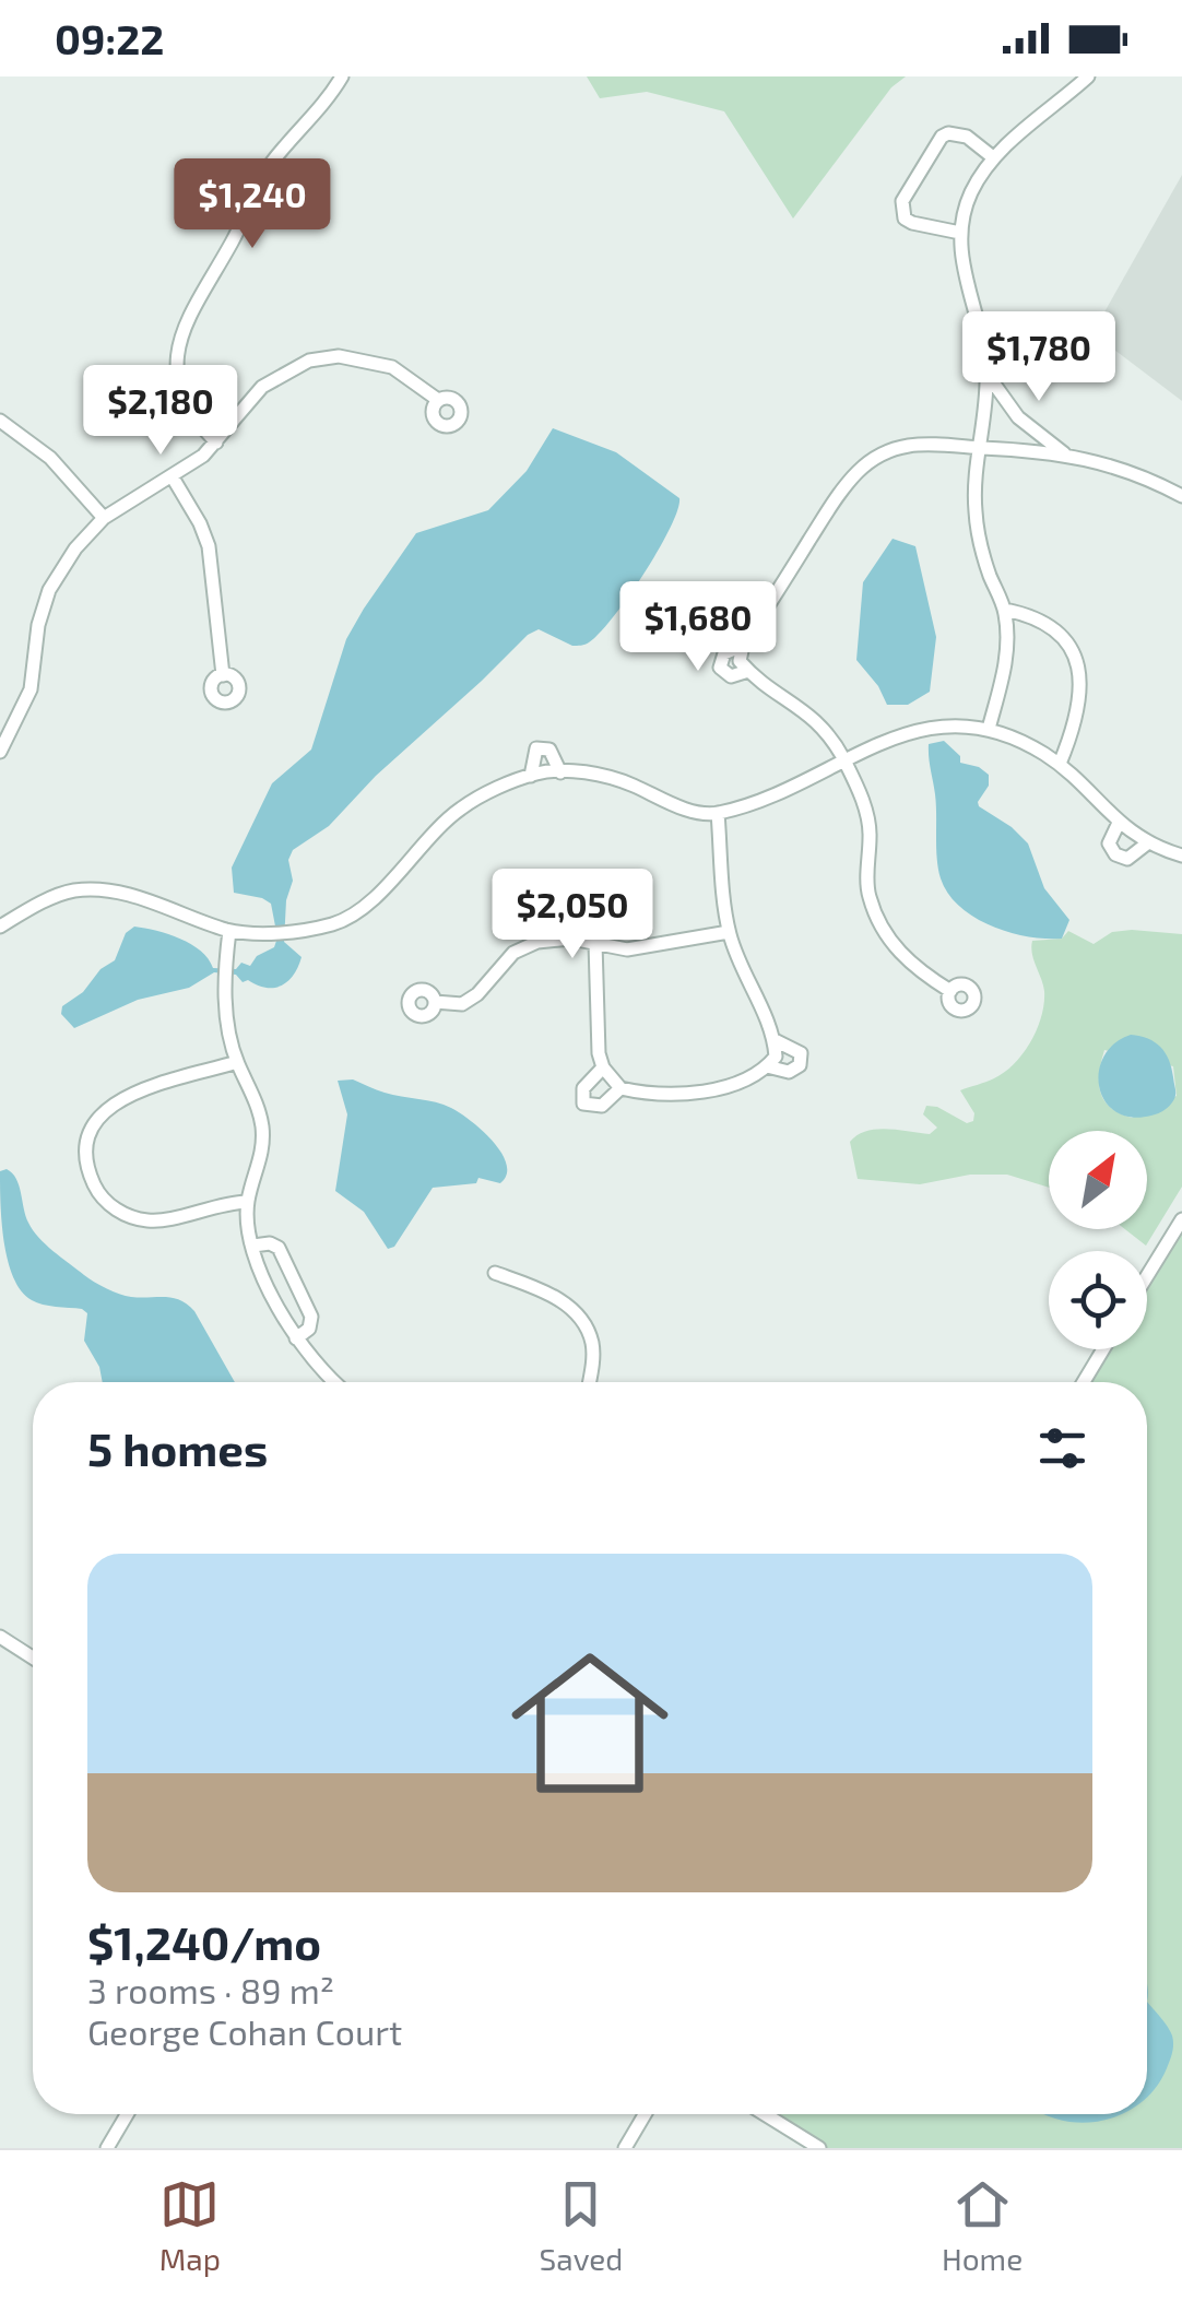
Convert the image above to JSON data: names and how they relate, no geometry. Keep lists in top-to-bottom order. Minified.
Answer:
{"north":"top right","page":{"status":"09:22","price":["$1,240","$1,780","$2,180","$1,680","$2,050"],"heading":"5 homes","list":[{"name":"$1,240/mo","note":"3 rooms · 89 m² · George Cohan Court"}],"tabs":["Map","Saved","Home"]}}
